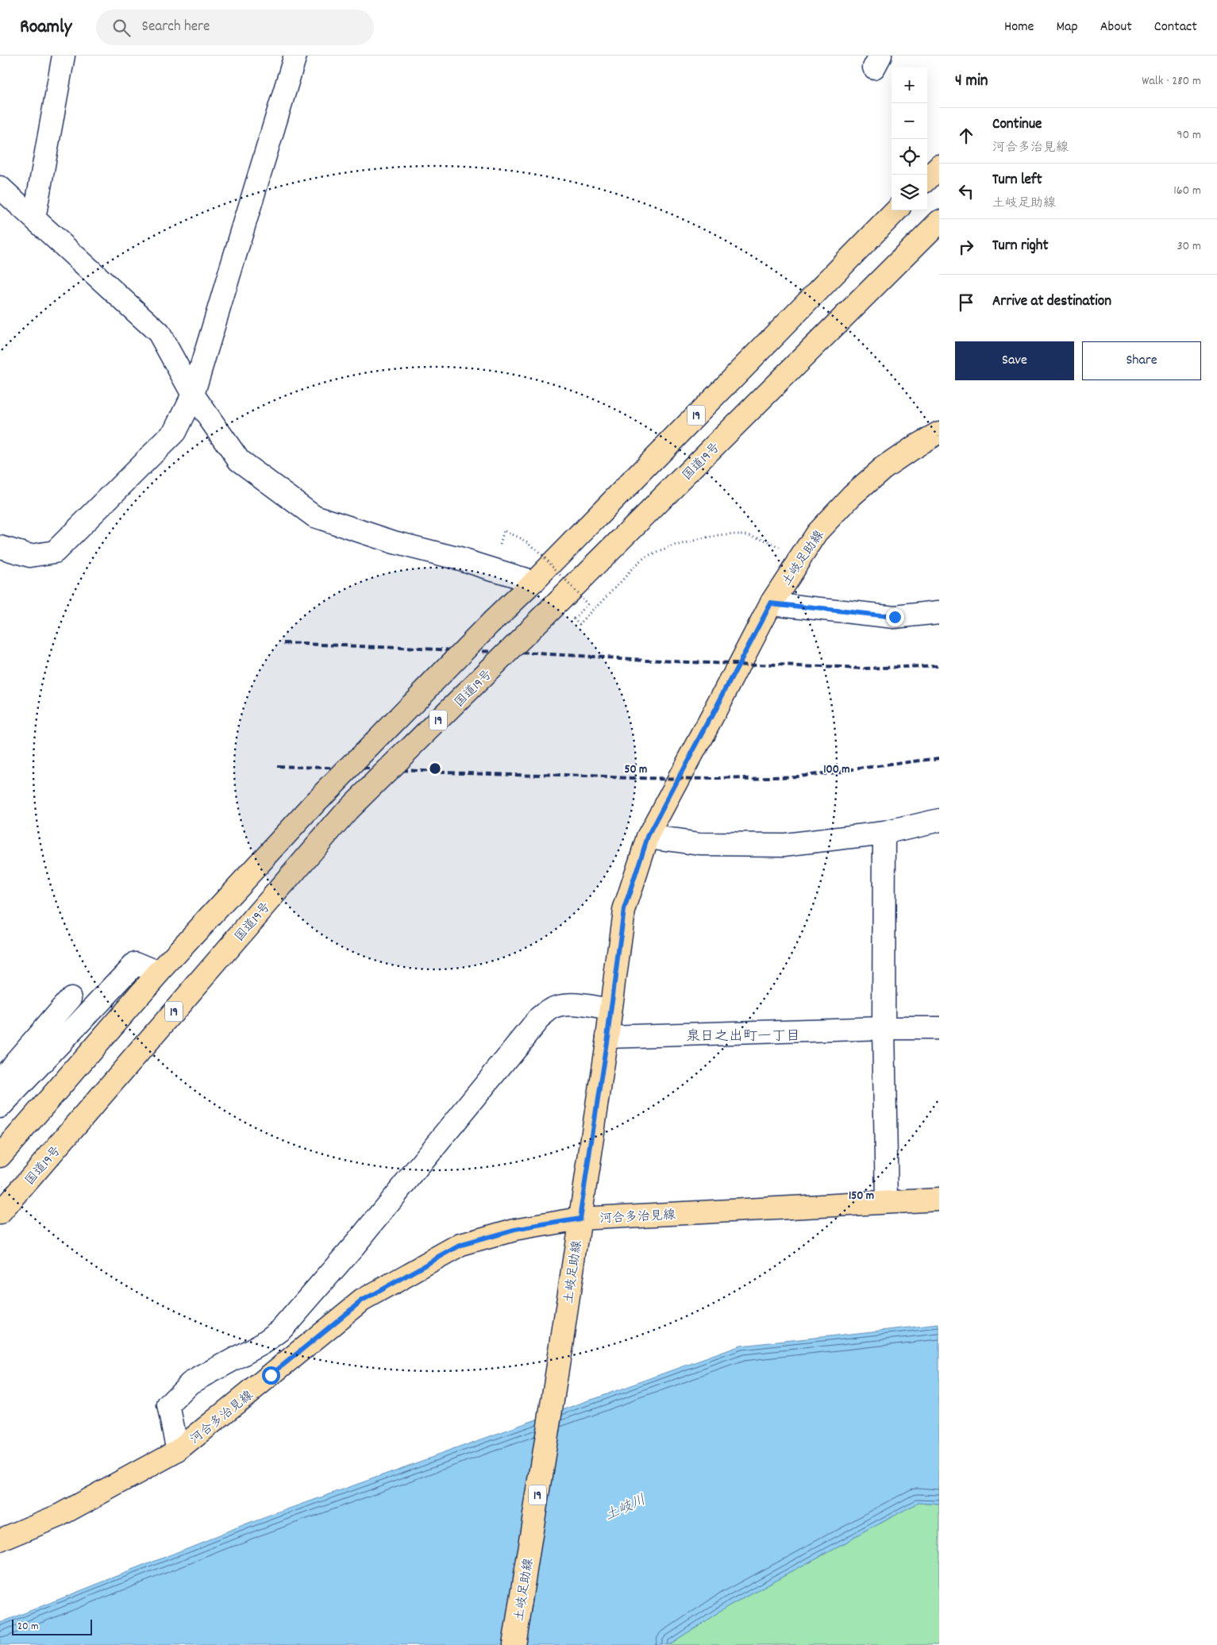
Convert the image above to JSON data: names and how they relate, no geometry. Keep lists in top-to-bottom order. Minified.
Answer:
{"streets":{"main road":["19","国道19号","土岐足助線","河合多治見線"]},"crossings":[["土岐足助線","河合多治見線"]],"districts":["泉日之出町一丁目"],"water":["土岐川"],"scale_bar":"20 m","page":{"header":"Roamly","search":"Search here","nav":["Home","Map","About","Contact"],"heading":["4 min","Walk · 280 m"],"map_buttons":["+","−"],"list":[["Continue","河合多治見線","90 m"],["Turn left","土岐足助線","160 m"],["Turn right","30 m"],"Arrive at destination"],"buttons":["Save","Share"],"scale":"20 m"},"rings":["50 m","100 m","150 m"]}
